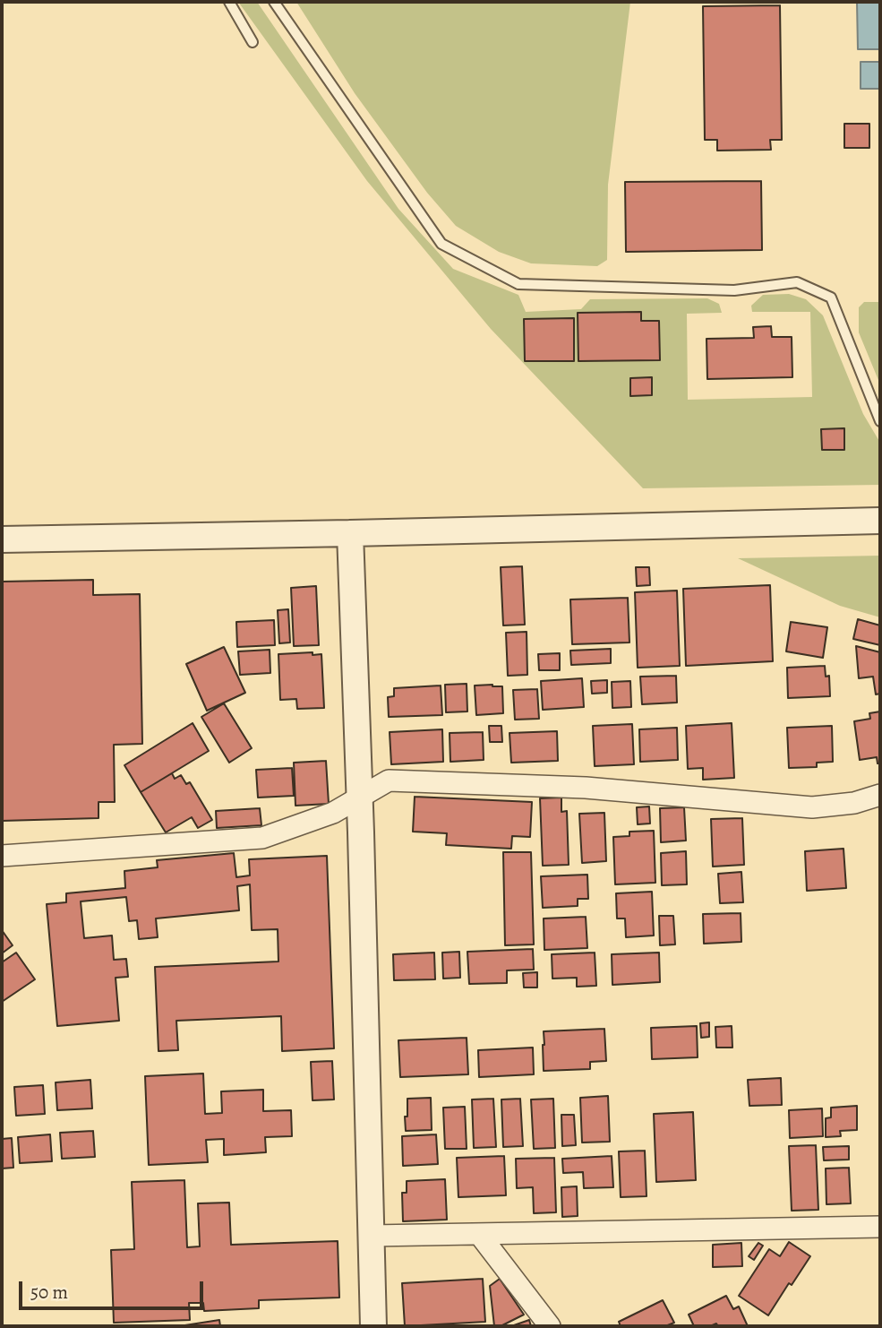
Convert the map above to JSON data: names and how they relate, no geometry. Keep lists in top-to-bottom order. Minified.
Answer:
{"scale_bar":"50 m"}
